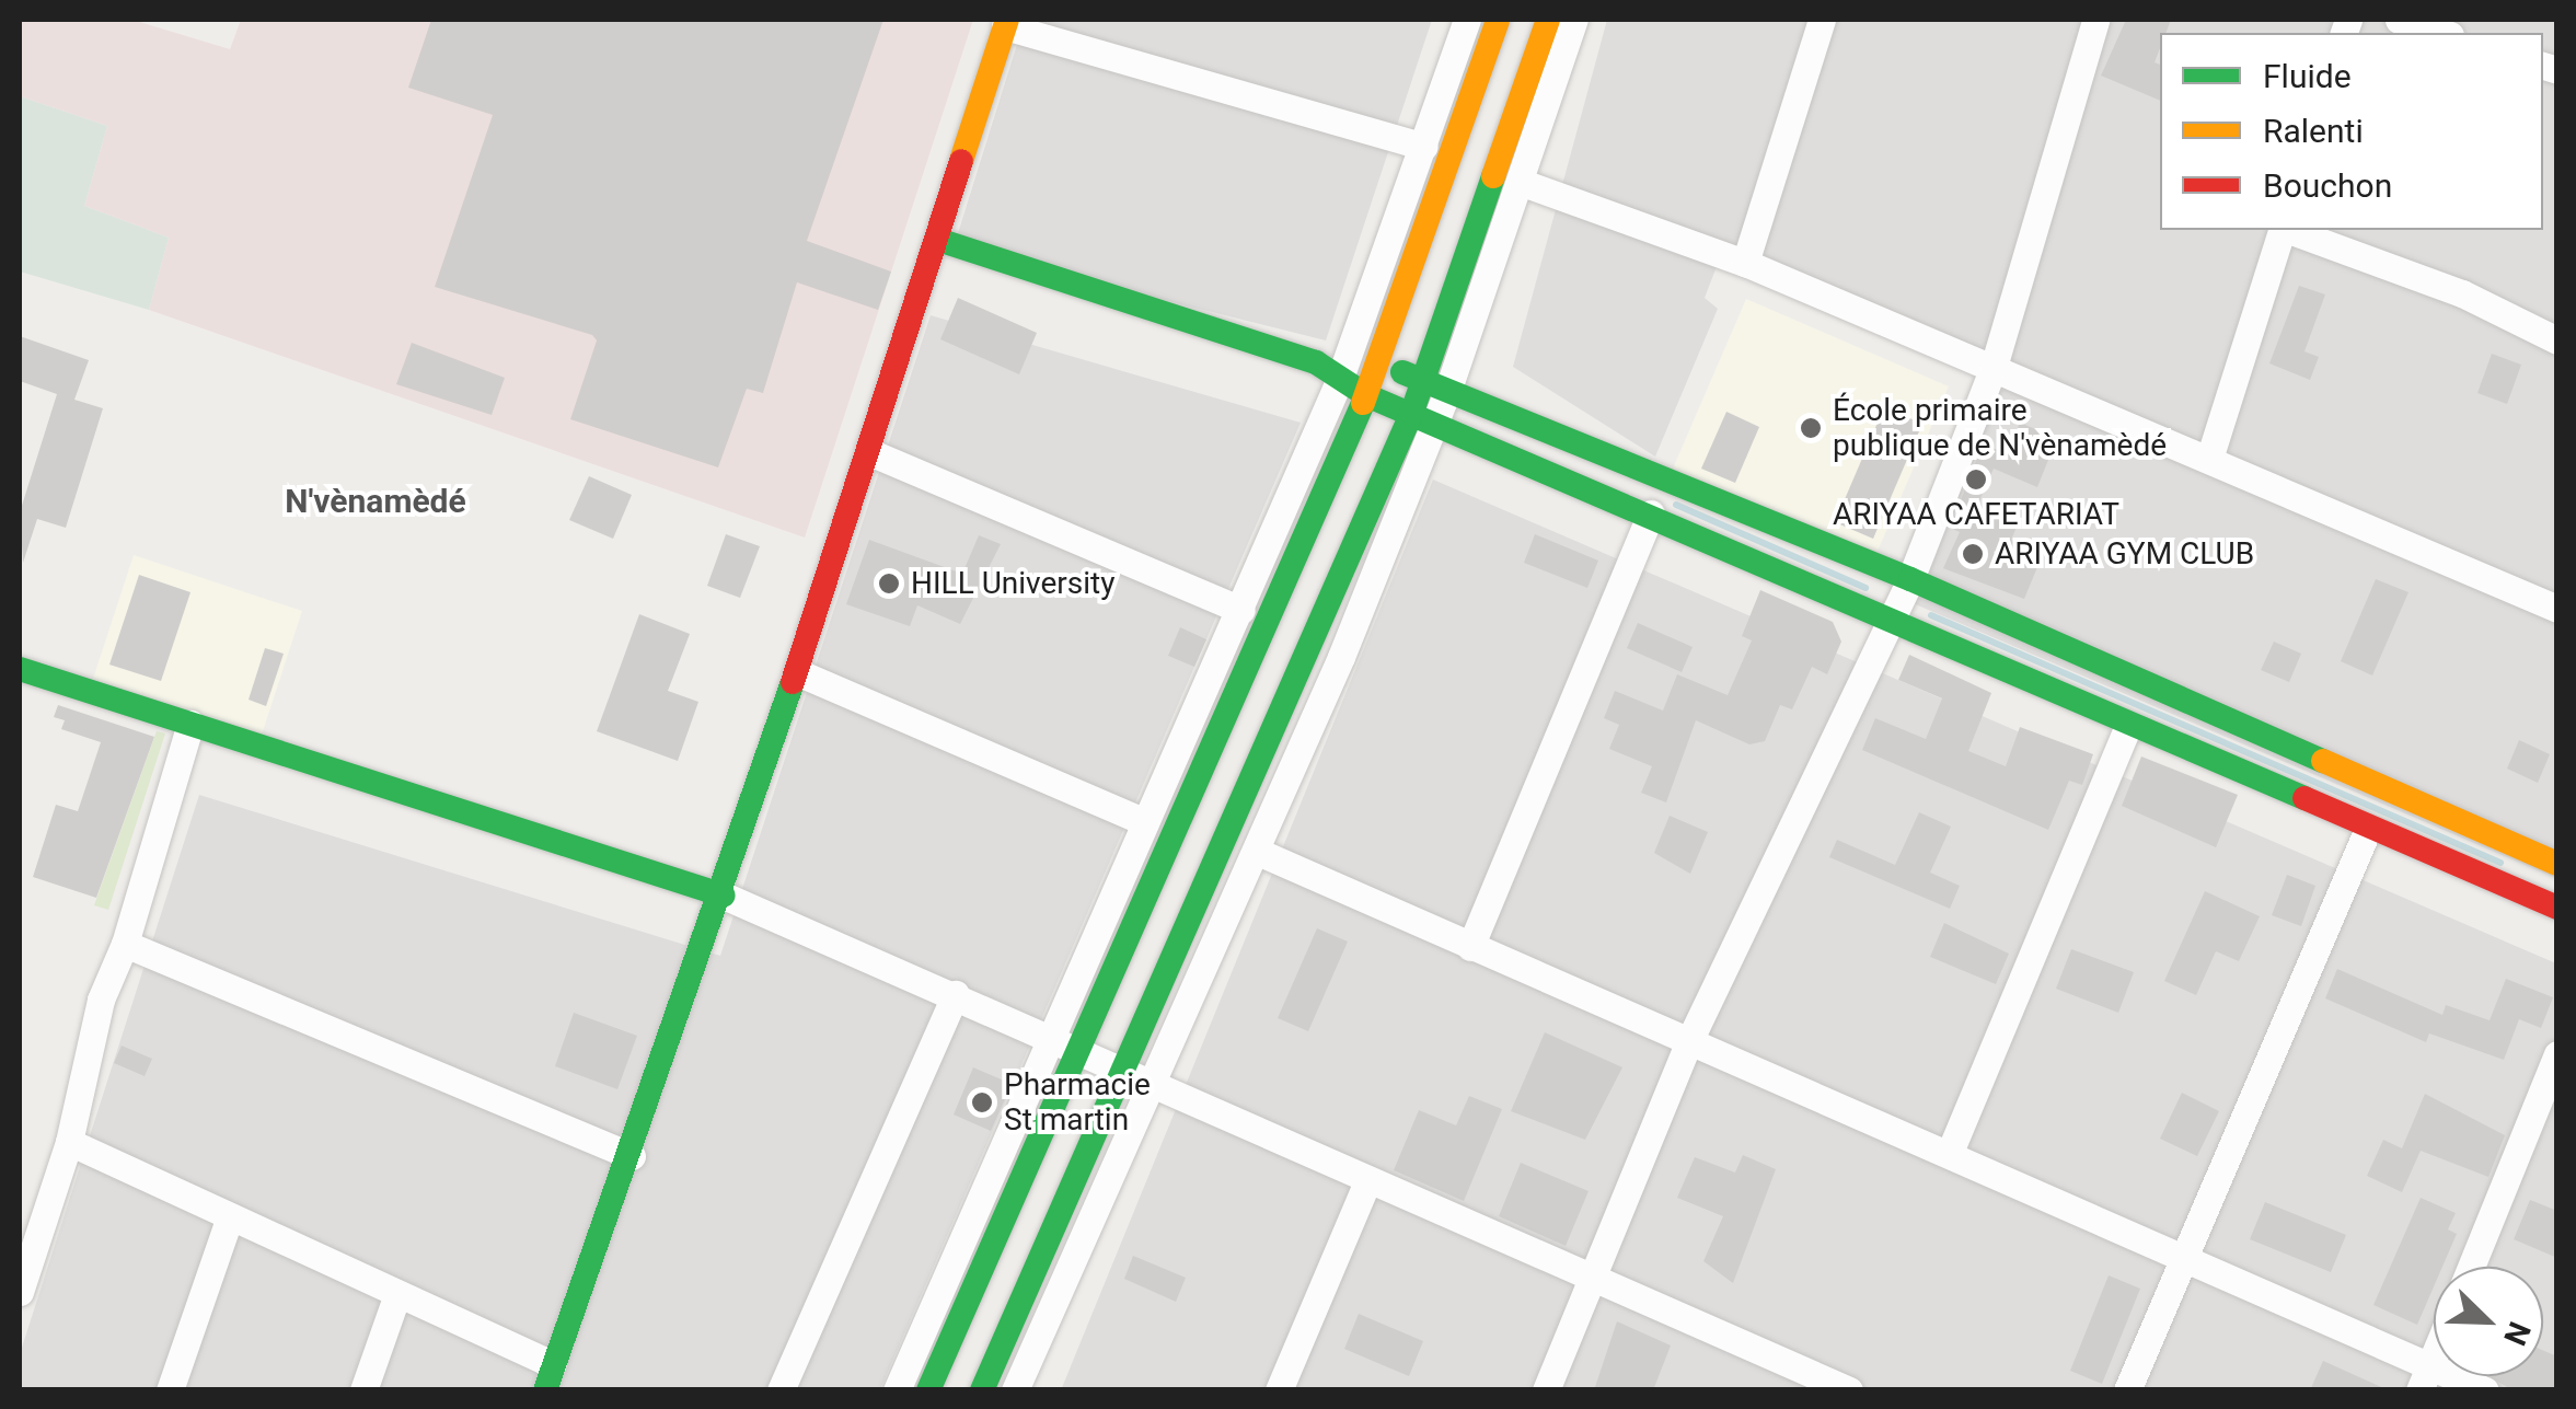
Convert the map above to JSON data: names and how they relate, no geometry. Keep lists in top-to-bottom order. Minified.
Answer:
{"districts":["N'vènamèdé"],"places":["École primaire publique de N'vènamèdé","ARIYAA CAFETARIAT","ARIYAA GYM CLUB","HILL University","Pharmacie St martin"],"legend":["Fluide","Ralenti","Bouchon"],"north":"bottom right"}
